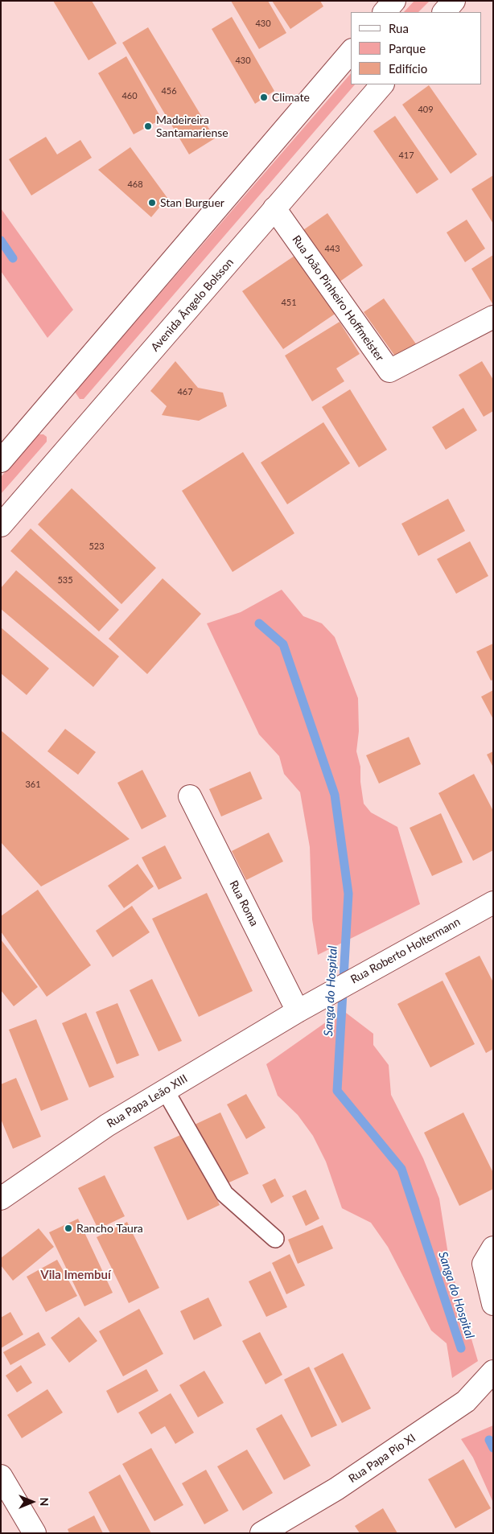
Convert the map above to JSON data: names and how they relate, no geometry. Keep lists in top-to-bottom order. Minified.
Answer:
{"streets":{"street":["Rua João Pinheiro Hoffmeister","Avenida Ângelo Bolsson","Rua Roma","Rua Roberto Holtermann","Rua Papa Leão XIII","Rua Papa Pio XI"]},"crossings":[["Rua João Pinheiro Hoffmeister","Avenida Ângelo Bolsson"],["Rua Roma","Rua Roberto Holtermann"],["Rua Roma","Rua Papa Leão XIII"],["Rua Roberto Holtermann","Rua Papa Leão XIII"]],"districts":["Vila Imembuí"],"water":["Sanga do Hospital"],"places":["Climate","Madeireira Santamariense","Stan Burguer","Rancho Taura"],"house_numbers":["430","430","456","460","409","417","468","443","451","467","523","535","361"],"legend":["Rua","Parque","Edifício"],"north":"right"}
